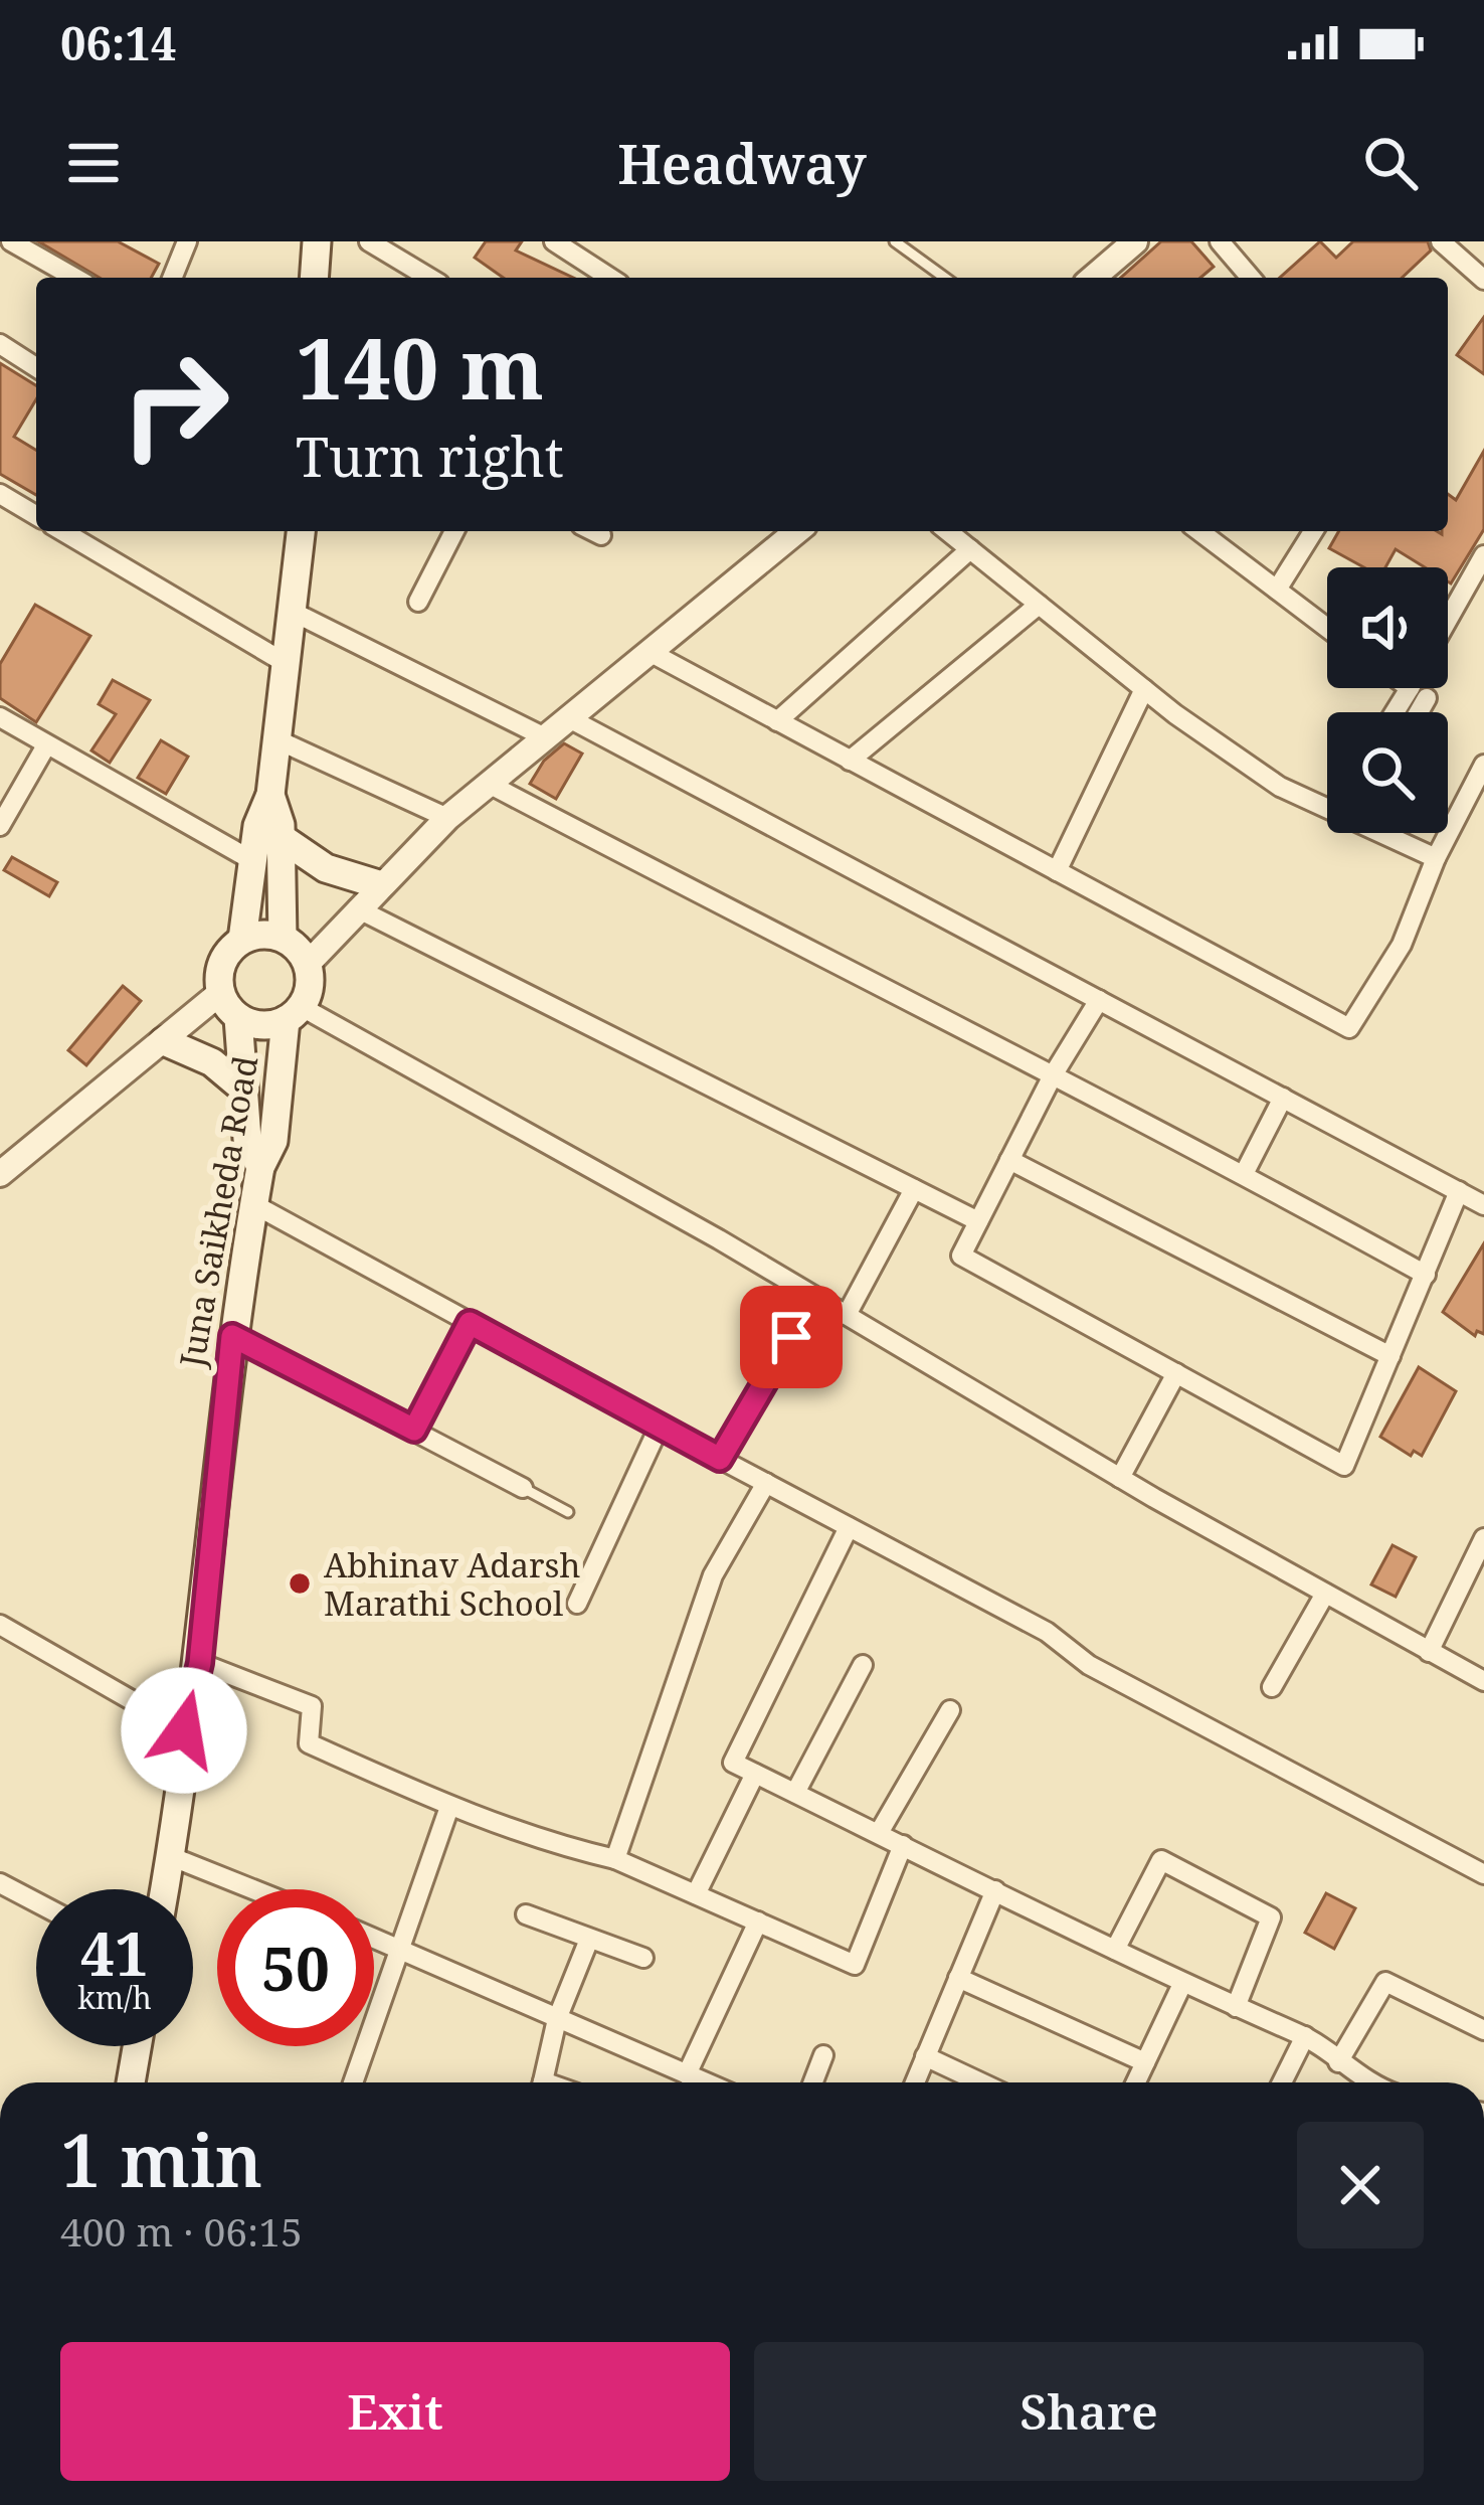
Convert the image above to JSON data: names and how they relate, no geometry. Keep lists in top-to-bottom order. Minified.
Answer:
{"streets":{"main road":["Juna Saikheda Road"]},"places":["Abhinav Adarsh Marathi School"],"page":{"status":"06:14","header":"Headway","turn":["140 m","Turn right"],"speed":"41 km/h","limit":"50","heading":["1 min","400 m · 06:15"],"buttons":["Exit","Share"]}}
